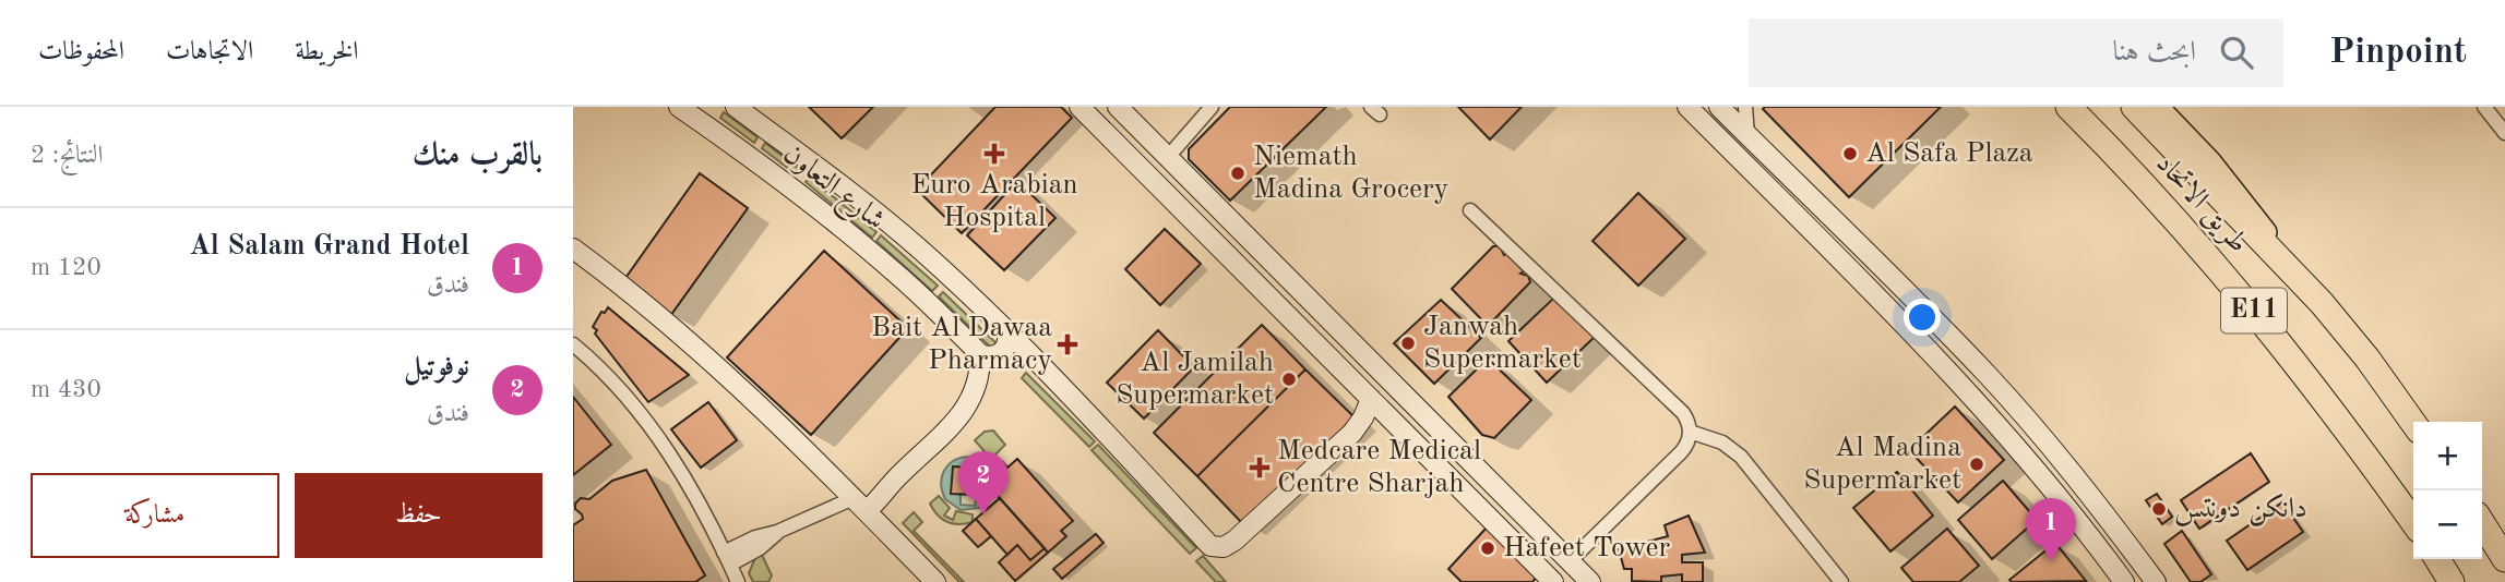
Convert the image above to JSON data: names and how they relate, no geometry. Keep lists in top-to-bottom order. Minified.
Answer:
{"streets":{"highway":["طريق الاتحاد","E11"],"street":["شارع التعاون"]},"places":{"health":["Euro Arabian Hospital","Bait Al Dawaa Pharmacy","Medcare Medical Centre Sharjah"],"other":["Al Safa Plaza","Niemath Madina Grocery","Janwah Supermarket","Al Jamilah Supermarket","Al Madina Supermarket","دانكن دونتس","Hafeet Tower"]},"page":{"header":"Pinpoint","search":"ابحث هنا","nav":["الخريطة","الاتجاهات","المحفوظات"],"heading":["بالقرب منك","النتائج: 2"],"list":[{"mark":"1","name":"Al Salam Grand Hotel","note":"فندق","value":"120 m"},{"mark":"2","name":"نوفوتيل","note":"فندق","value":"430 m"}],"map_buttons":["+","−"],"buttons":["حفظ","مشاركة"],"pins":["2","1"]}}
